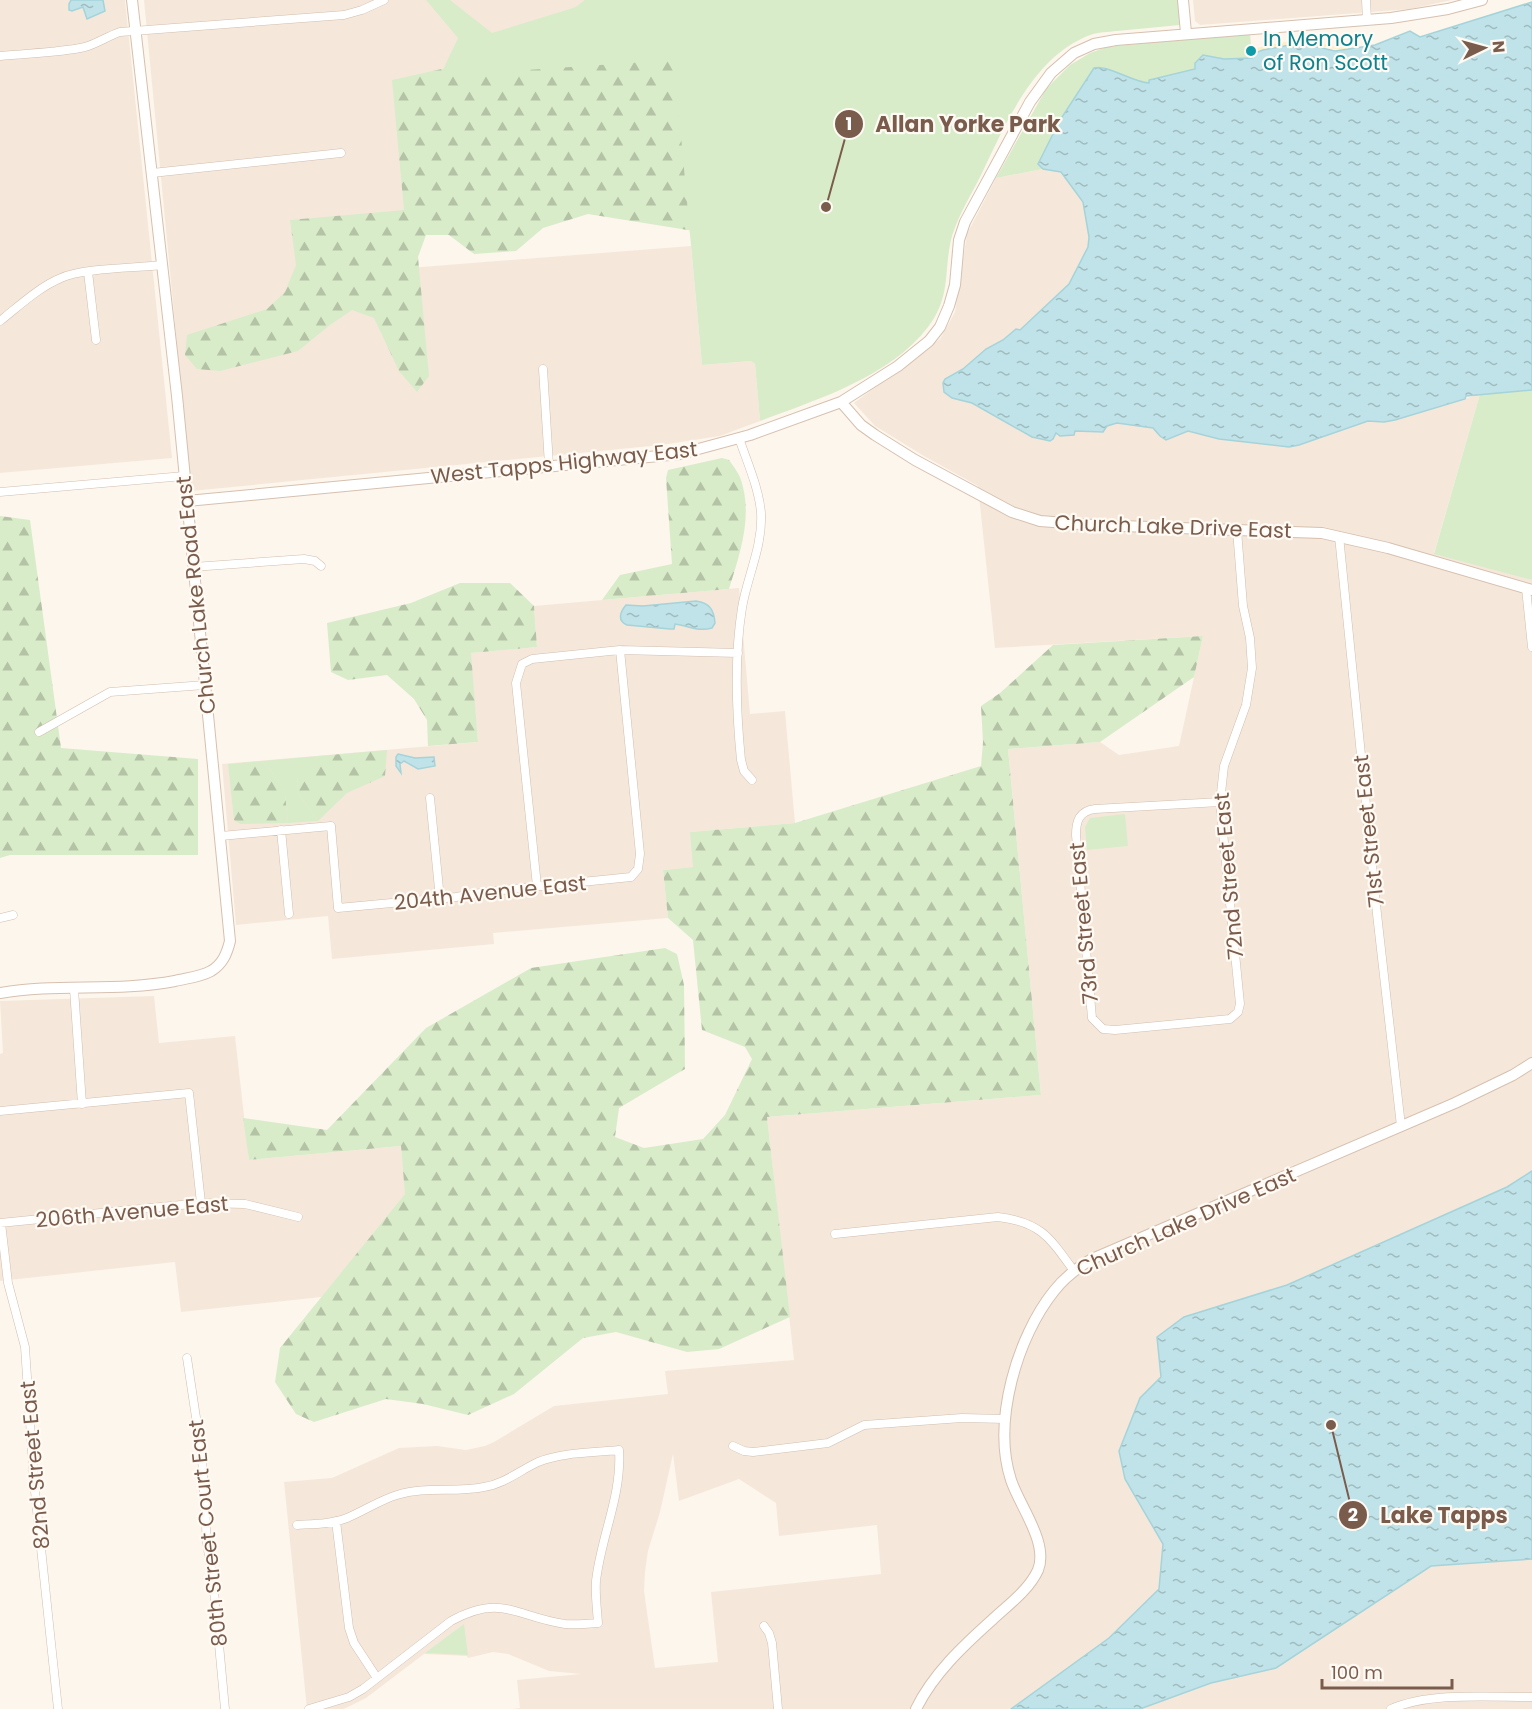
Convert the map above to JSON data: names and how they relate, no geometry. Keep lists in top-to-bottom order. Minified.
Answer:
{"streets":{"street":["West Tapps Highway East","Church Lake Drive East","Church Lake Road East","71st Street East","72nd Street East","204th Avenue East","73rd Street East","206th Avenue East","82nd Street East","80th Street Court East"]},"crossings":[["West Tapps Highway East","Church Lake Drive East"],["West Tapps Highway East","Church Lake Road East"],["Church Lake Drive East","71st Street East"],["Church Lake Drive East","72nd Street East"],["72nd Street East","73rd Street East"],["206th Avenue East","82nd Street East"]],"places":["In Memory of Ron Scott","Allan Yorke Park","Lake Tapps"],"scale_bar":"100 m","north":"right"}
